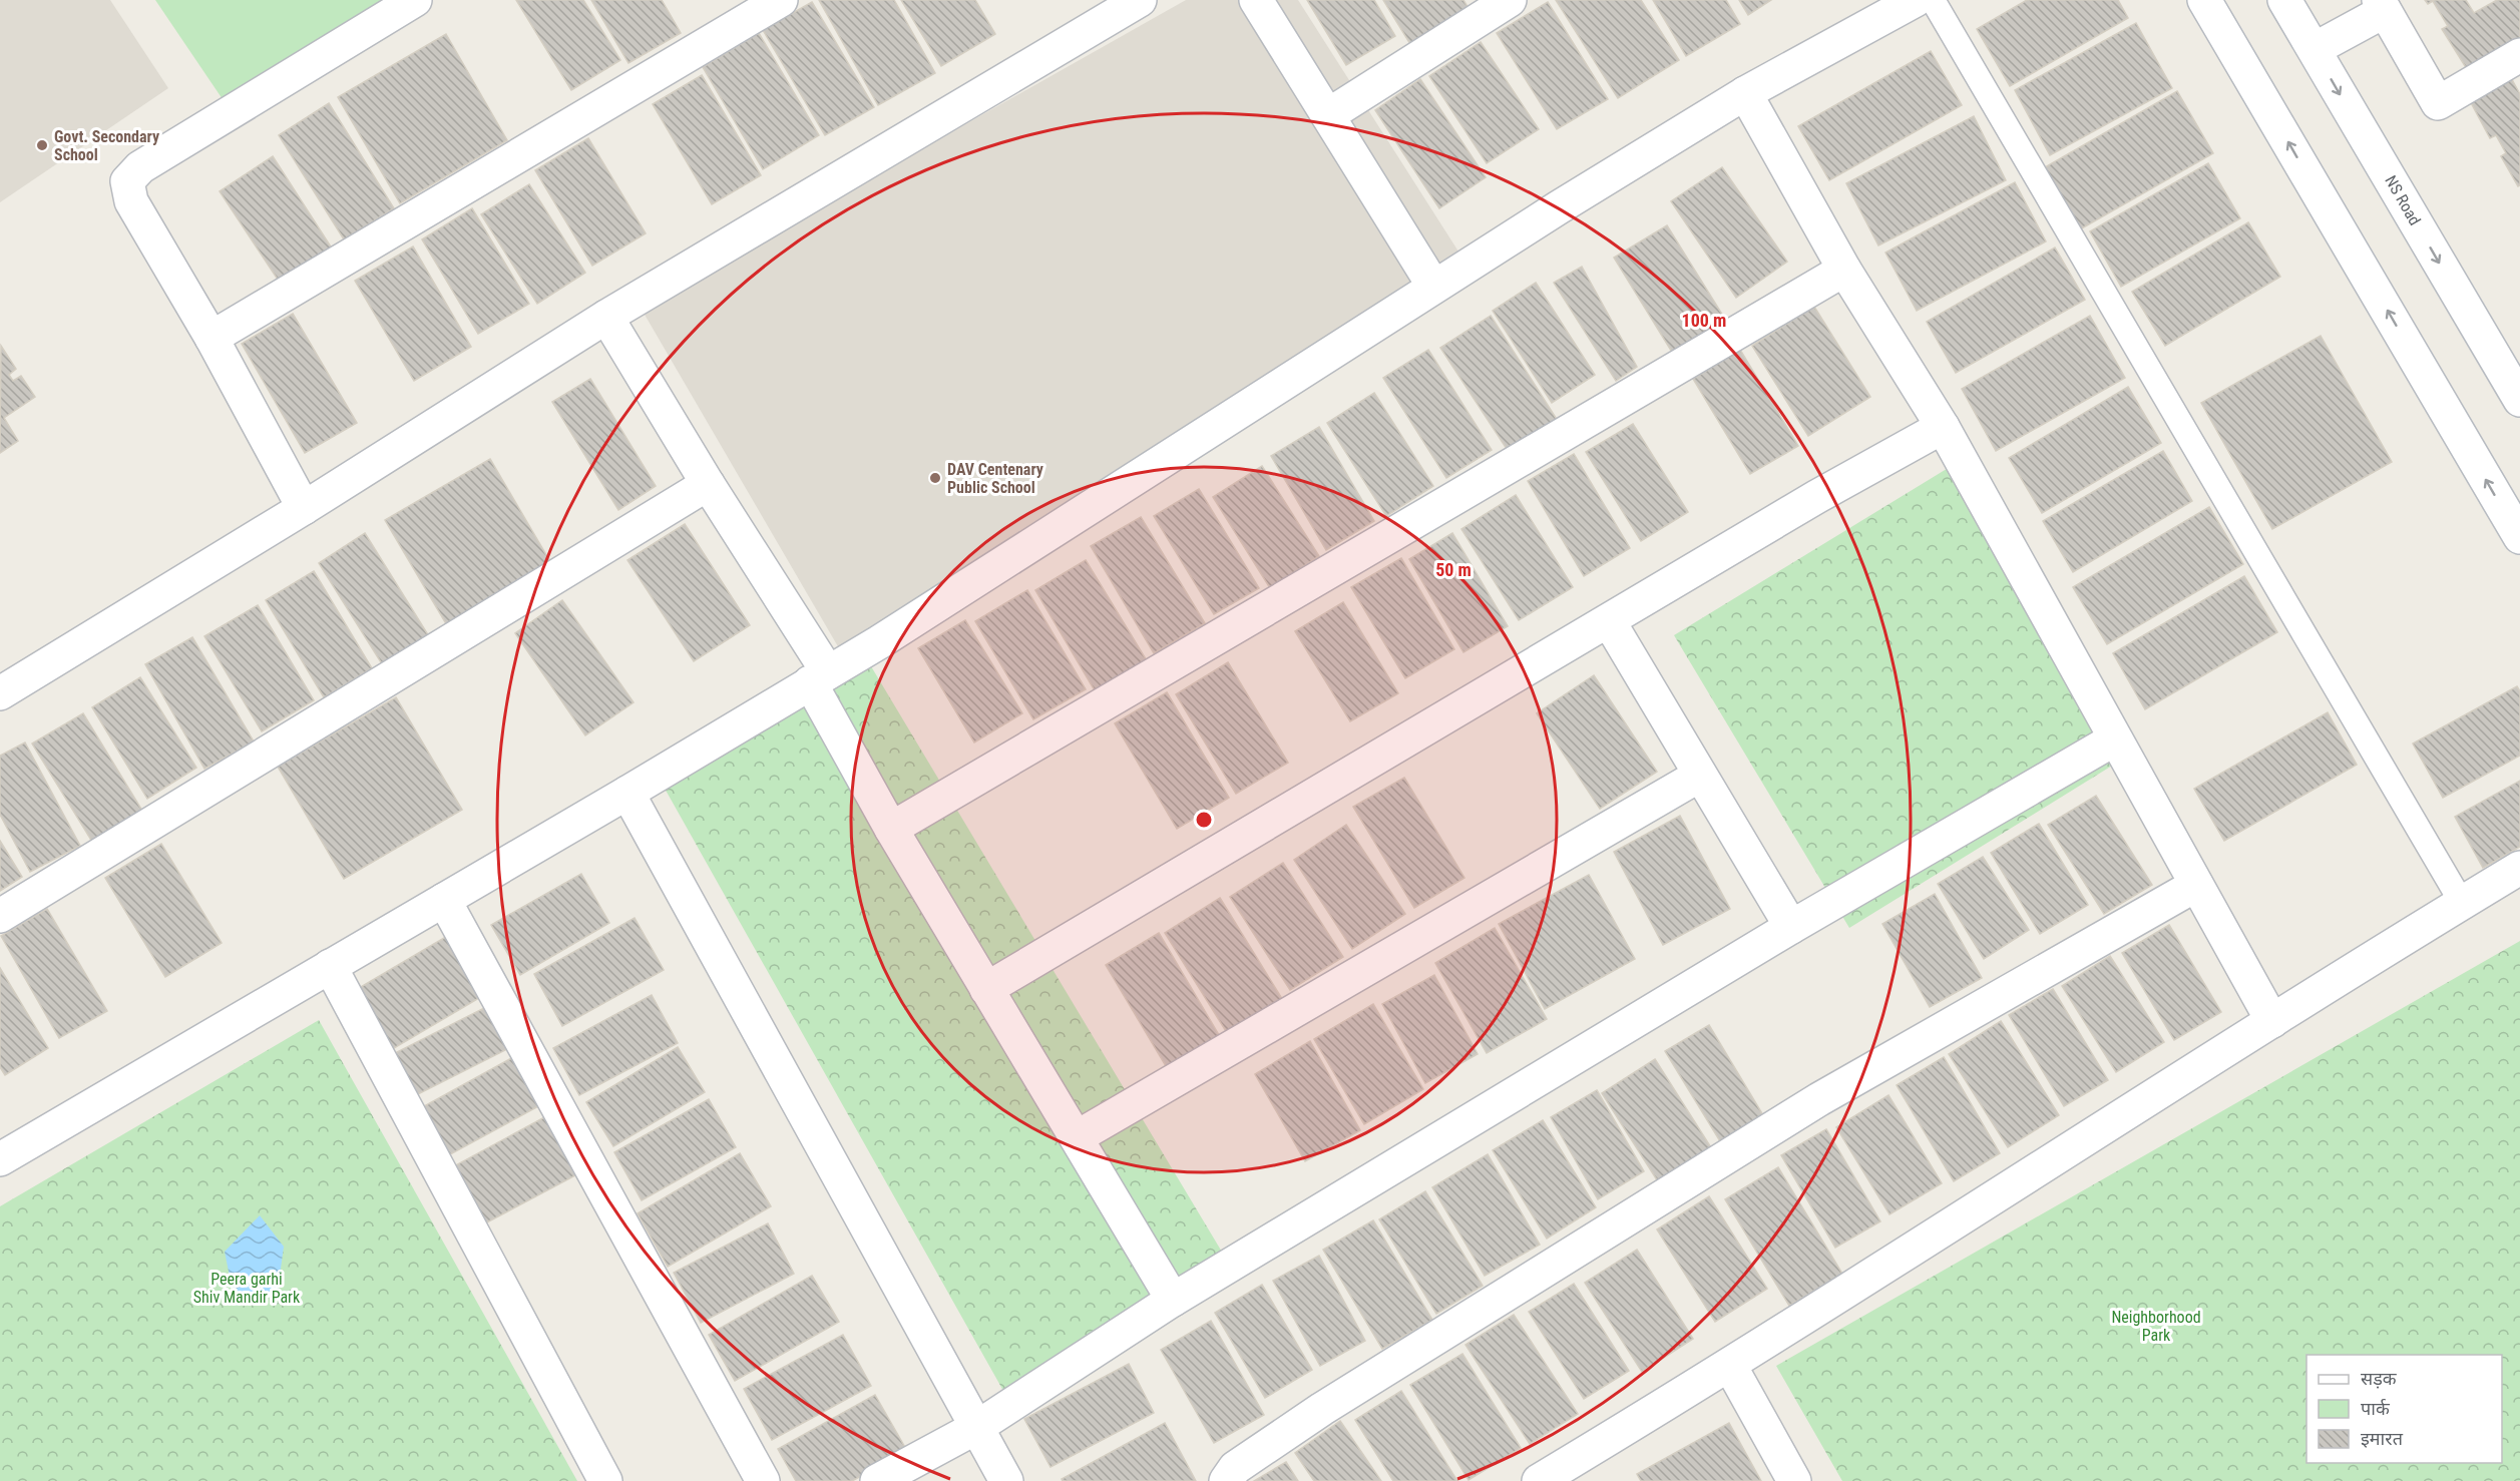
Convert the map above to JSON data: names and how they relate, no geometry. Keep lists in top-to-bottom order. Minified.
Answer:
{"streets":{"street":["NS Road"]},"parks":["Peera garhi Shiv Mandir Park","Neighborhood Park"],"places":["Govt. Secondary School","DAV Centenary Public School"],"legend":["सड़क","पार्क","इमारत"],"rings":["100 m","50 m"]}
